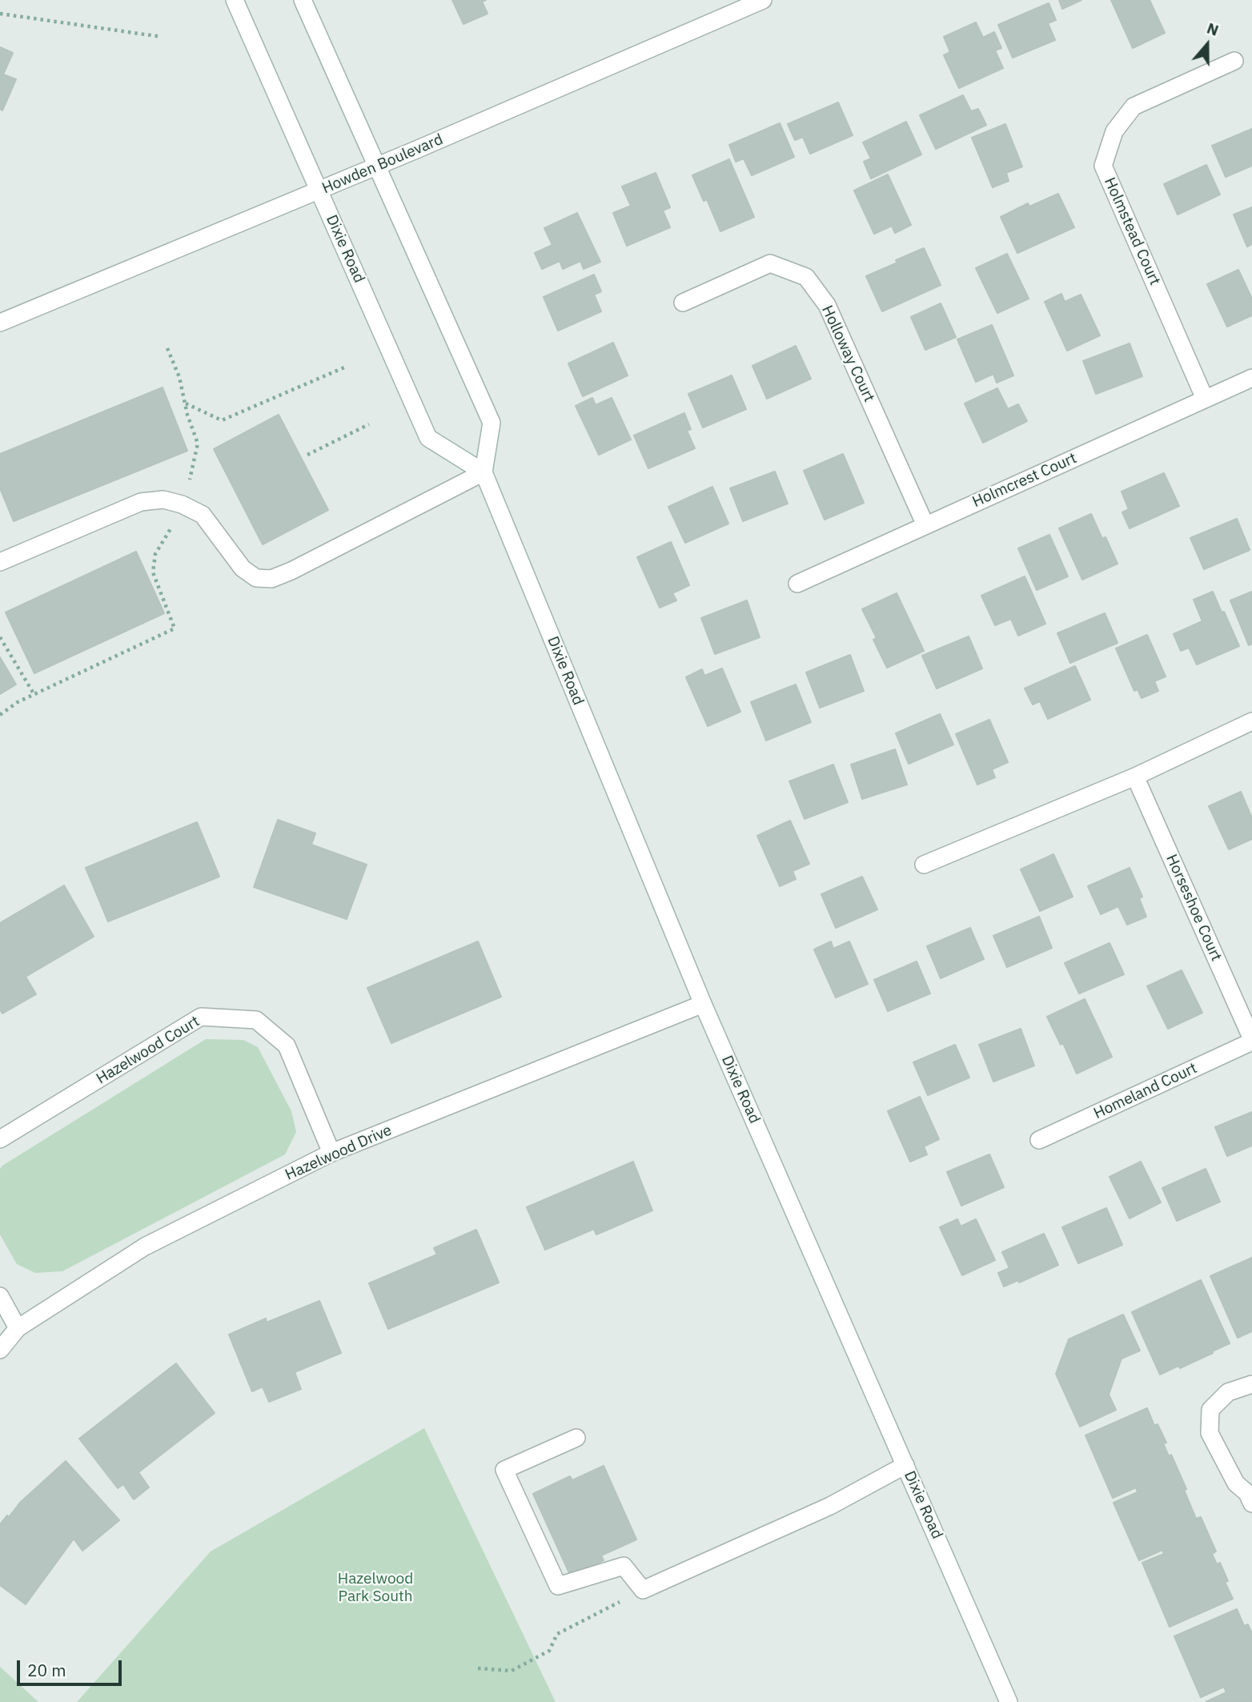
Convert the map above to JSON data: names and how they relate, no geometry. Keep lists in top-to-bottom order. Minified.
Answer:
{"streets":{"street":["Howden Boulevard","Holmstead Court","Dixie Road","Holloway Court","Holmcrest Court","Horseshoe Court","Hazelwood Court","Homeland Court","Hazelwood Drive"]},"crossings":[["Howden Boulevard","Dixie Road"],["Holmstead Court","Holmcrest Court"],["Dixie Road","Hazelwood Drive"],["Holloway Court","Holmcrest Court"],["Horseshoe Court","Homeland Court"],["Hazelwood Court","Hazelwood Drive"]],"parks":["Hazelwood Park South"],"scale_bar":"20 m","north":"top"}
